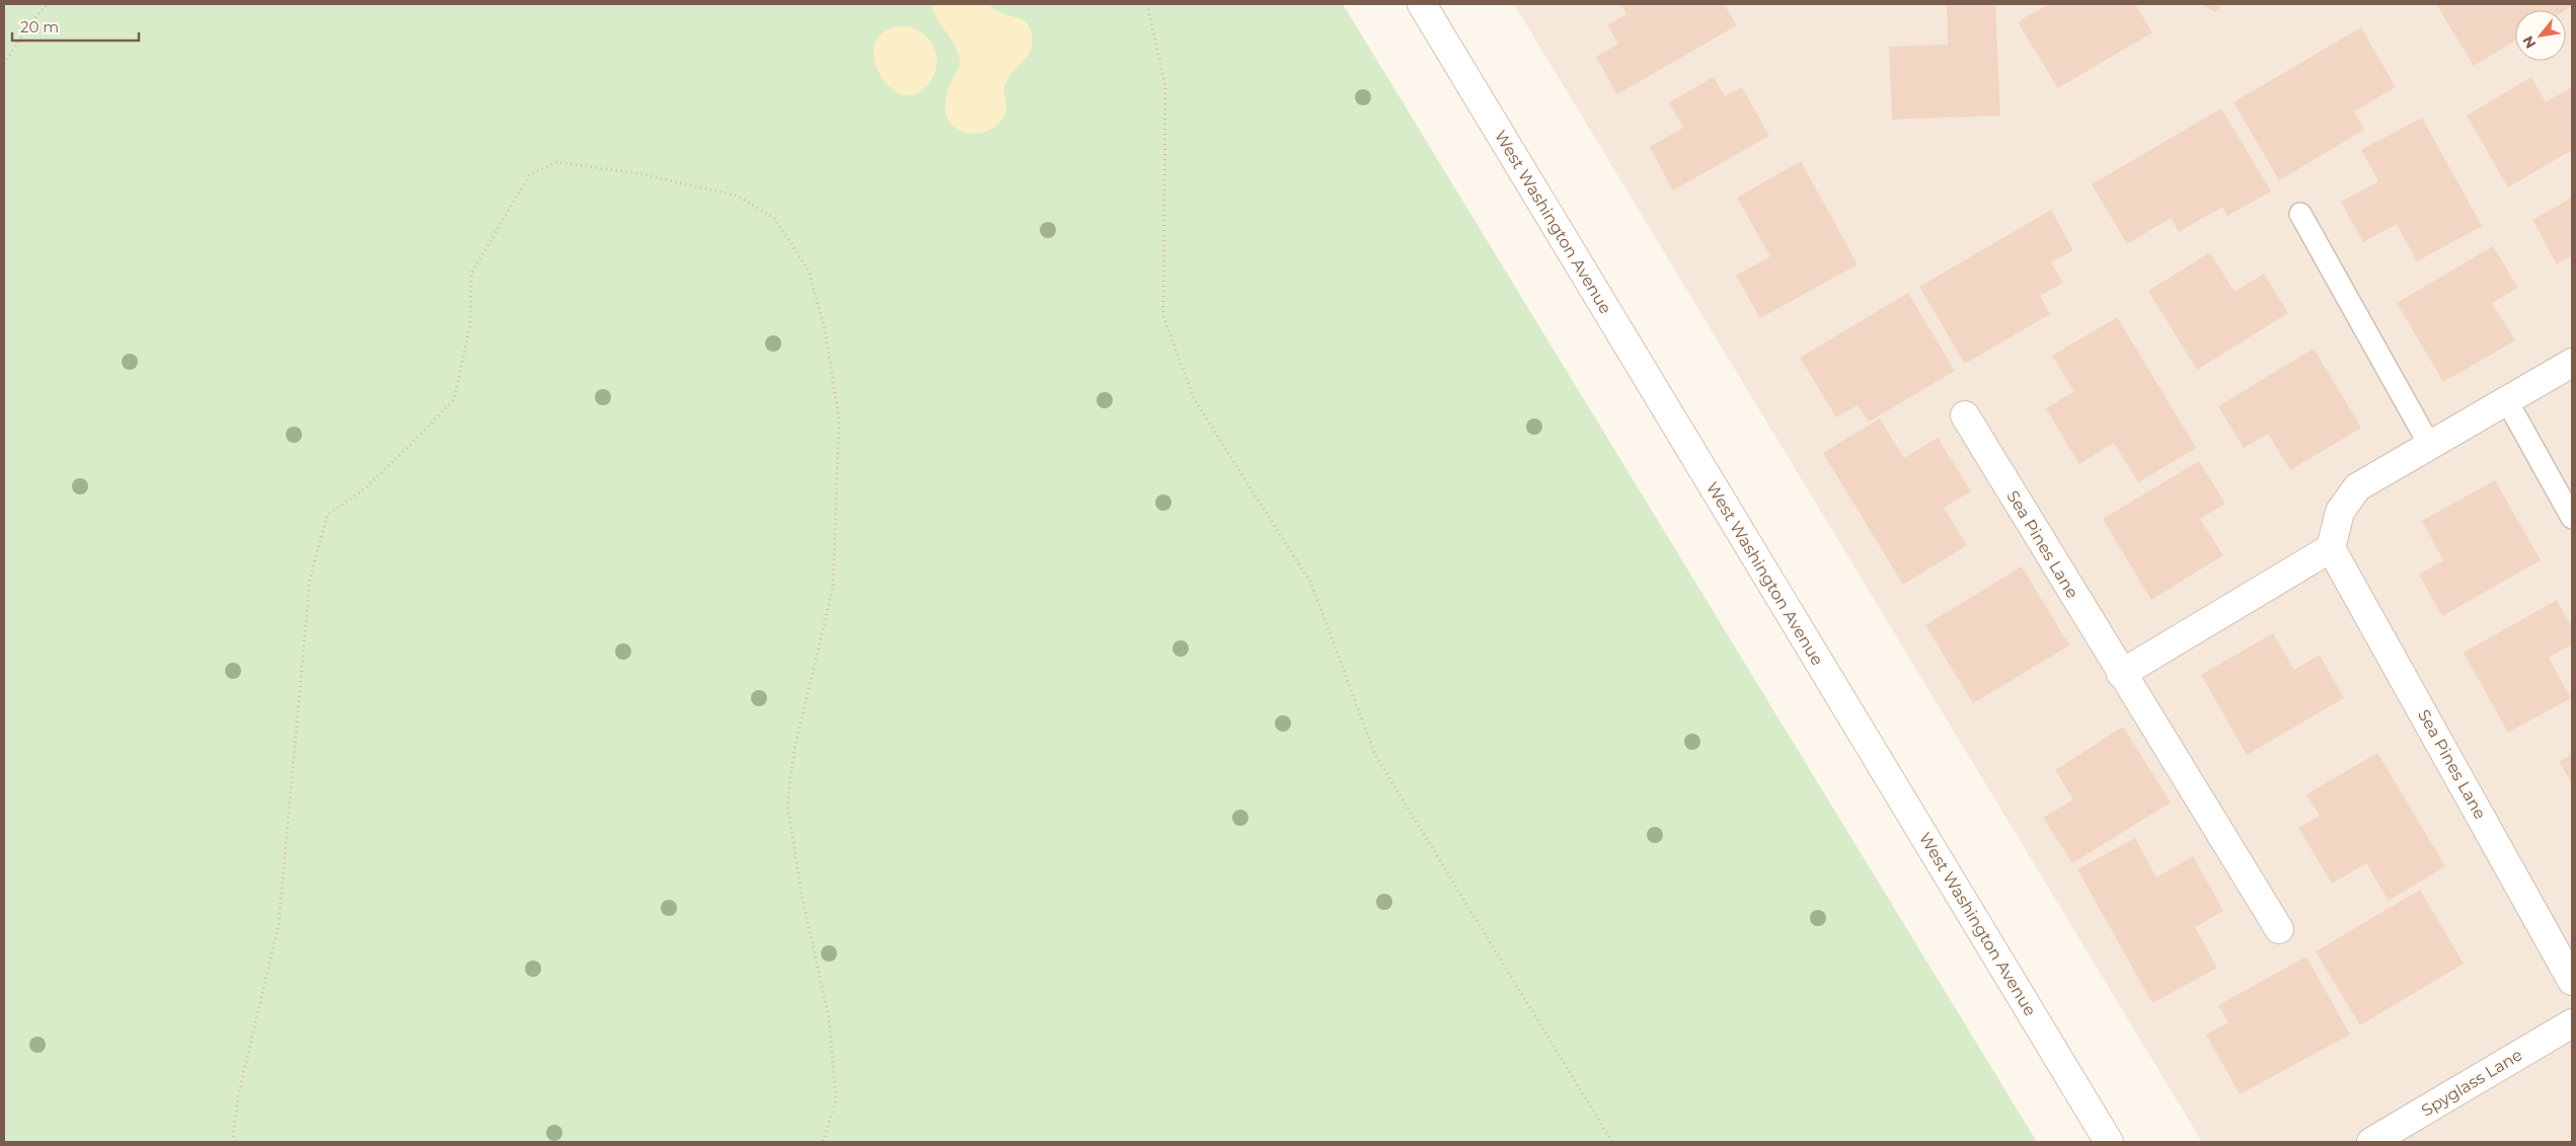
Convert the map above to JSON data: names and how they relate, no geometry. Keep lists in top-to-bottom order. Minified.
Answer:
{"streets":{"street":["West Washington Avenue","Sea Pines Lane","Spyglass Lane"]},"scale_bar":"20 m","north":"bottom left"}
